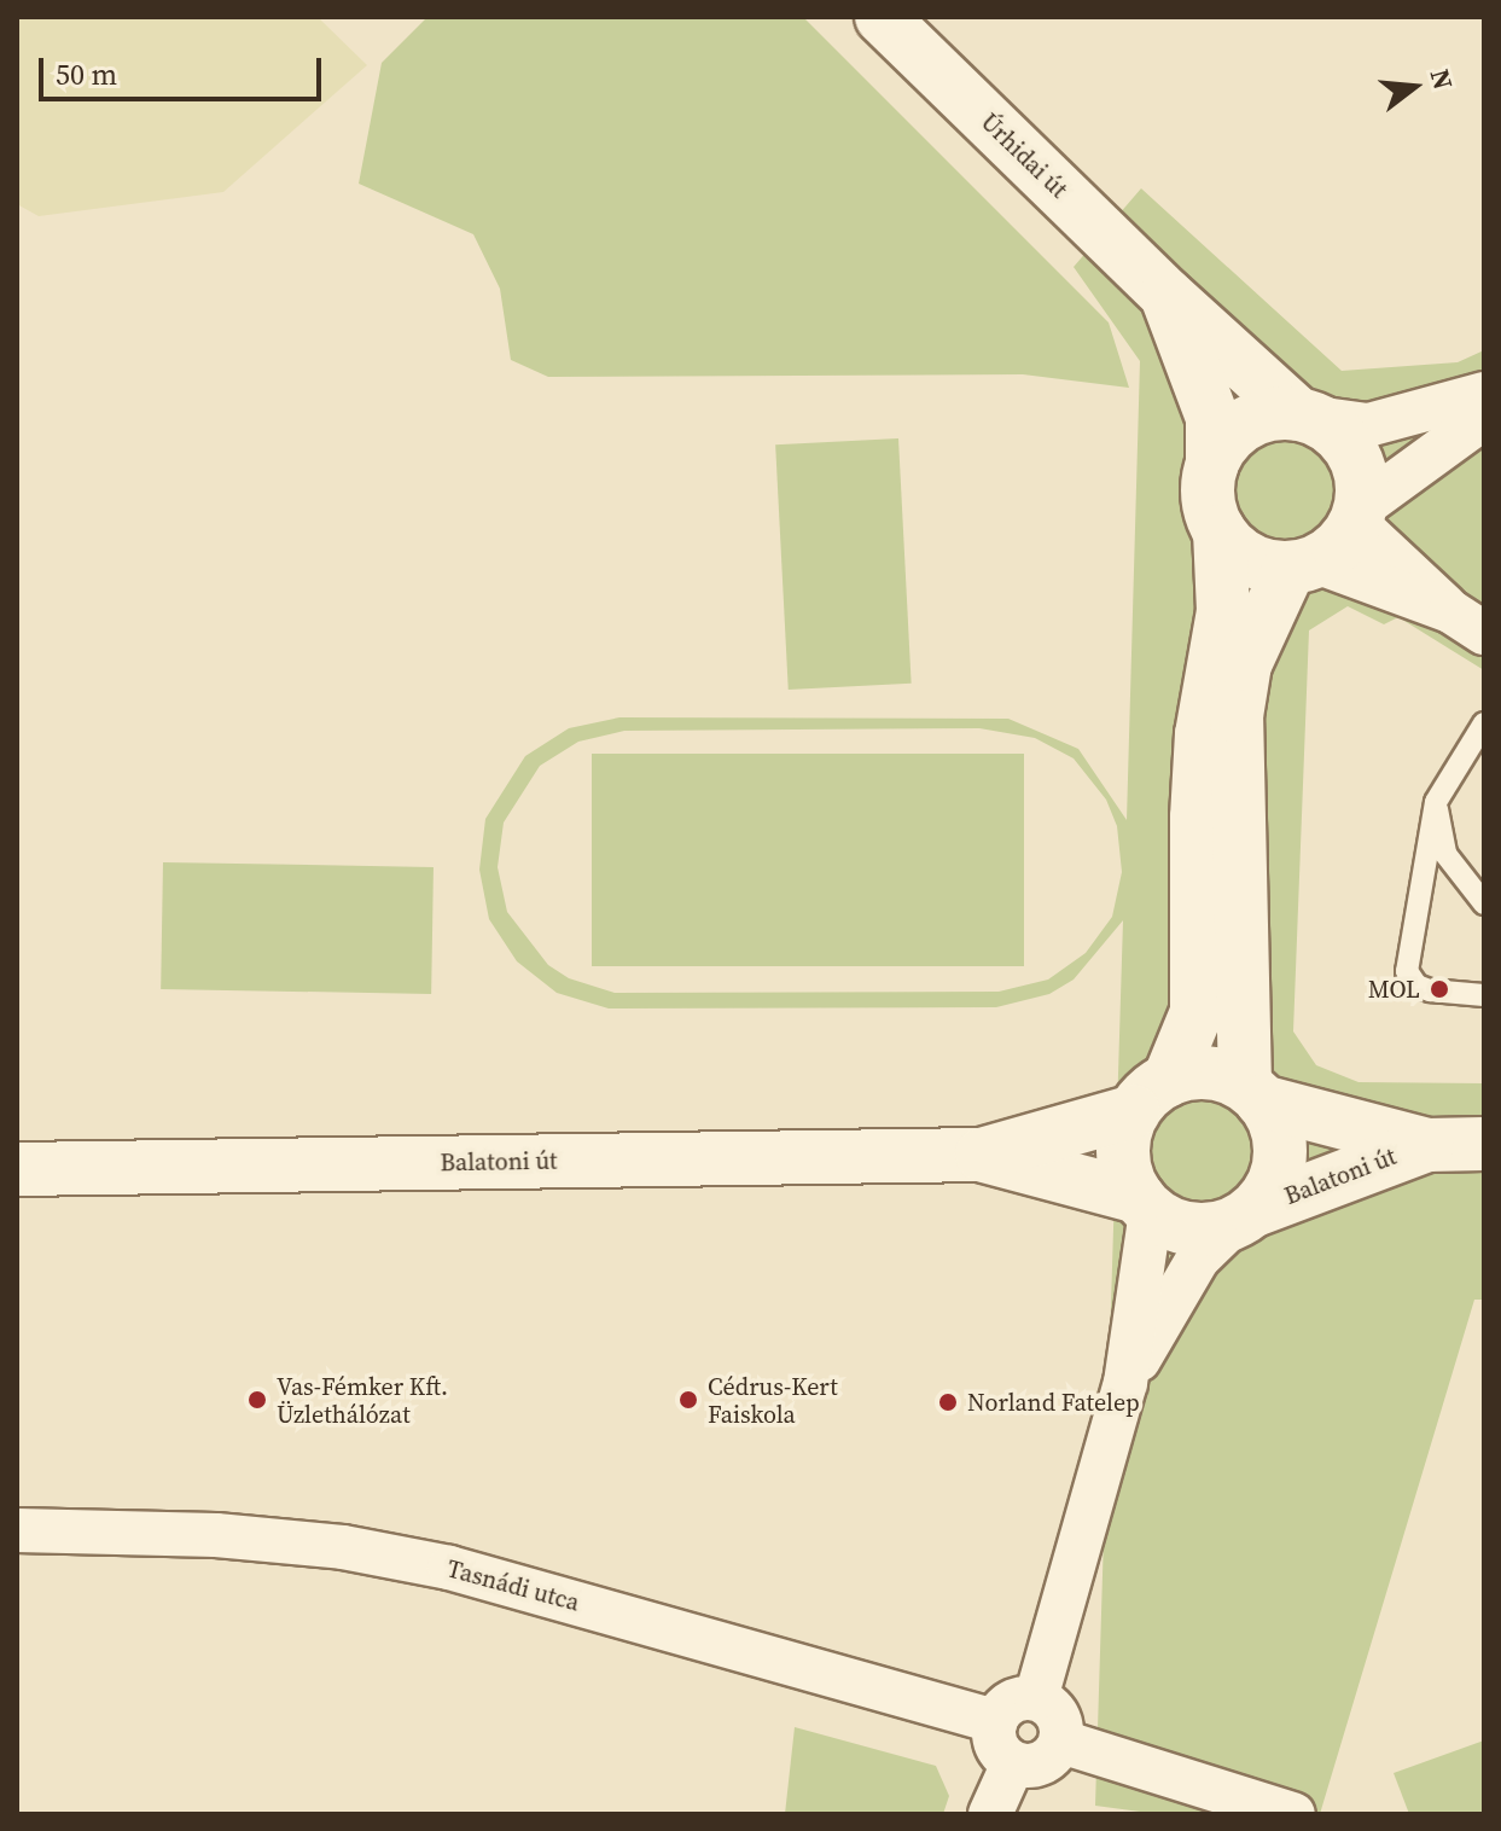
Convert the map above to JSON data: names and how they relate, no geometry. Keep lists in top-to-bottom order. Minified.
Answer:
{"streets":{"main road":["Úrhidai út","Balatoni út"],"street":["Tasnádi utca"]},"places":["MOL","Vas-Fémker Kft. Üzlethálózat","Cédrus-Kert Faiskola","Norland Fatelep"],"scale_bar":"50 m","north":"right"}
